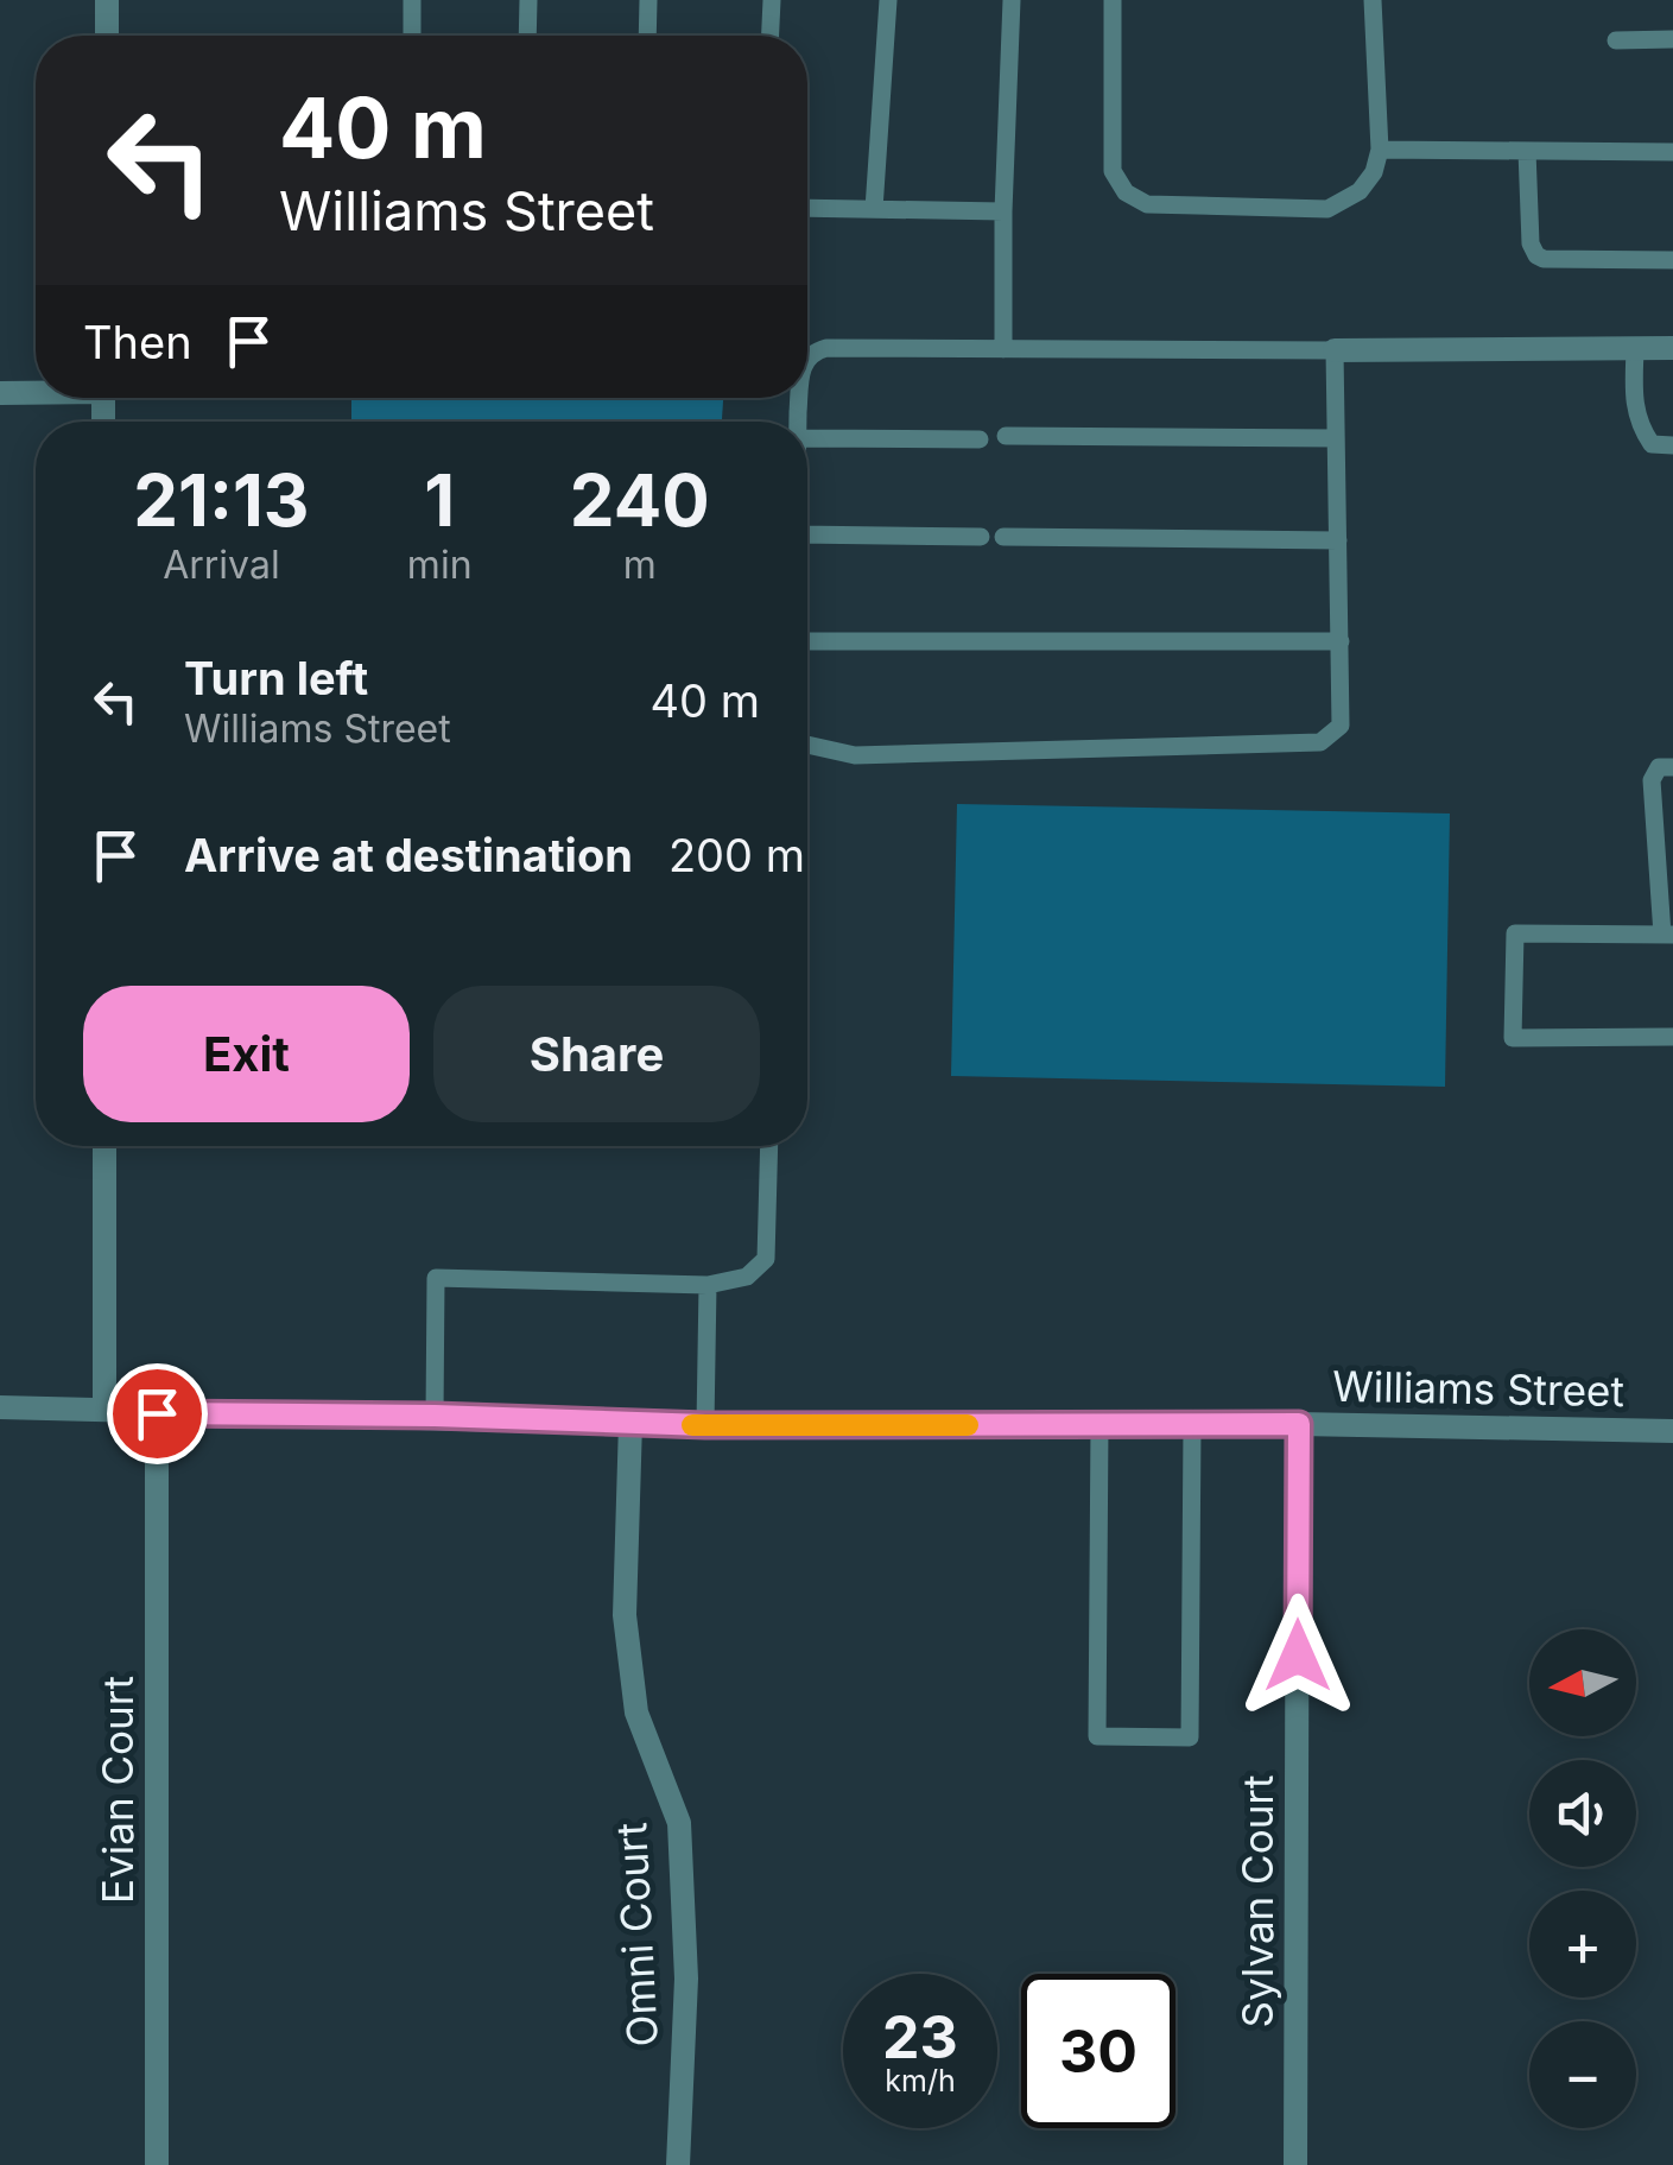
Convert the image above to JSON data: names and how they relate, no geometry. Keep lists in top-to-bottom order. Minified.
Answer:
{"streets":{"street":["Williams Street","Evian Court","Sylvan Court","Omni Court"]},"crossings":[["Williams Street","Evian Court"],["Williams Street","Sylvan Court"],["Williams Street","Omni Court"]],"north":"left","page":{"turn":["40 m","Williams Street"],"then":"Then","eta":["21:13","Arrival","1","min","240","m"],"list":[{"name":"Turn left","note":"Williams Street","value":"40 m"},{"name":"Arrive at destination","value":"200 m"}],"buttons":["Exit","Share"],"map_buttons":["+","−"],"speed":"23 km/h","limit":"30"}}
